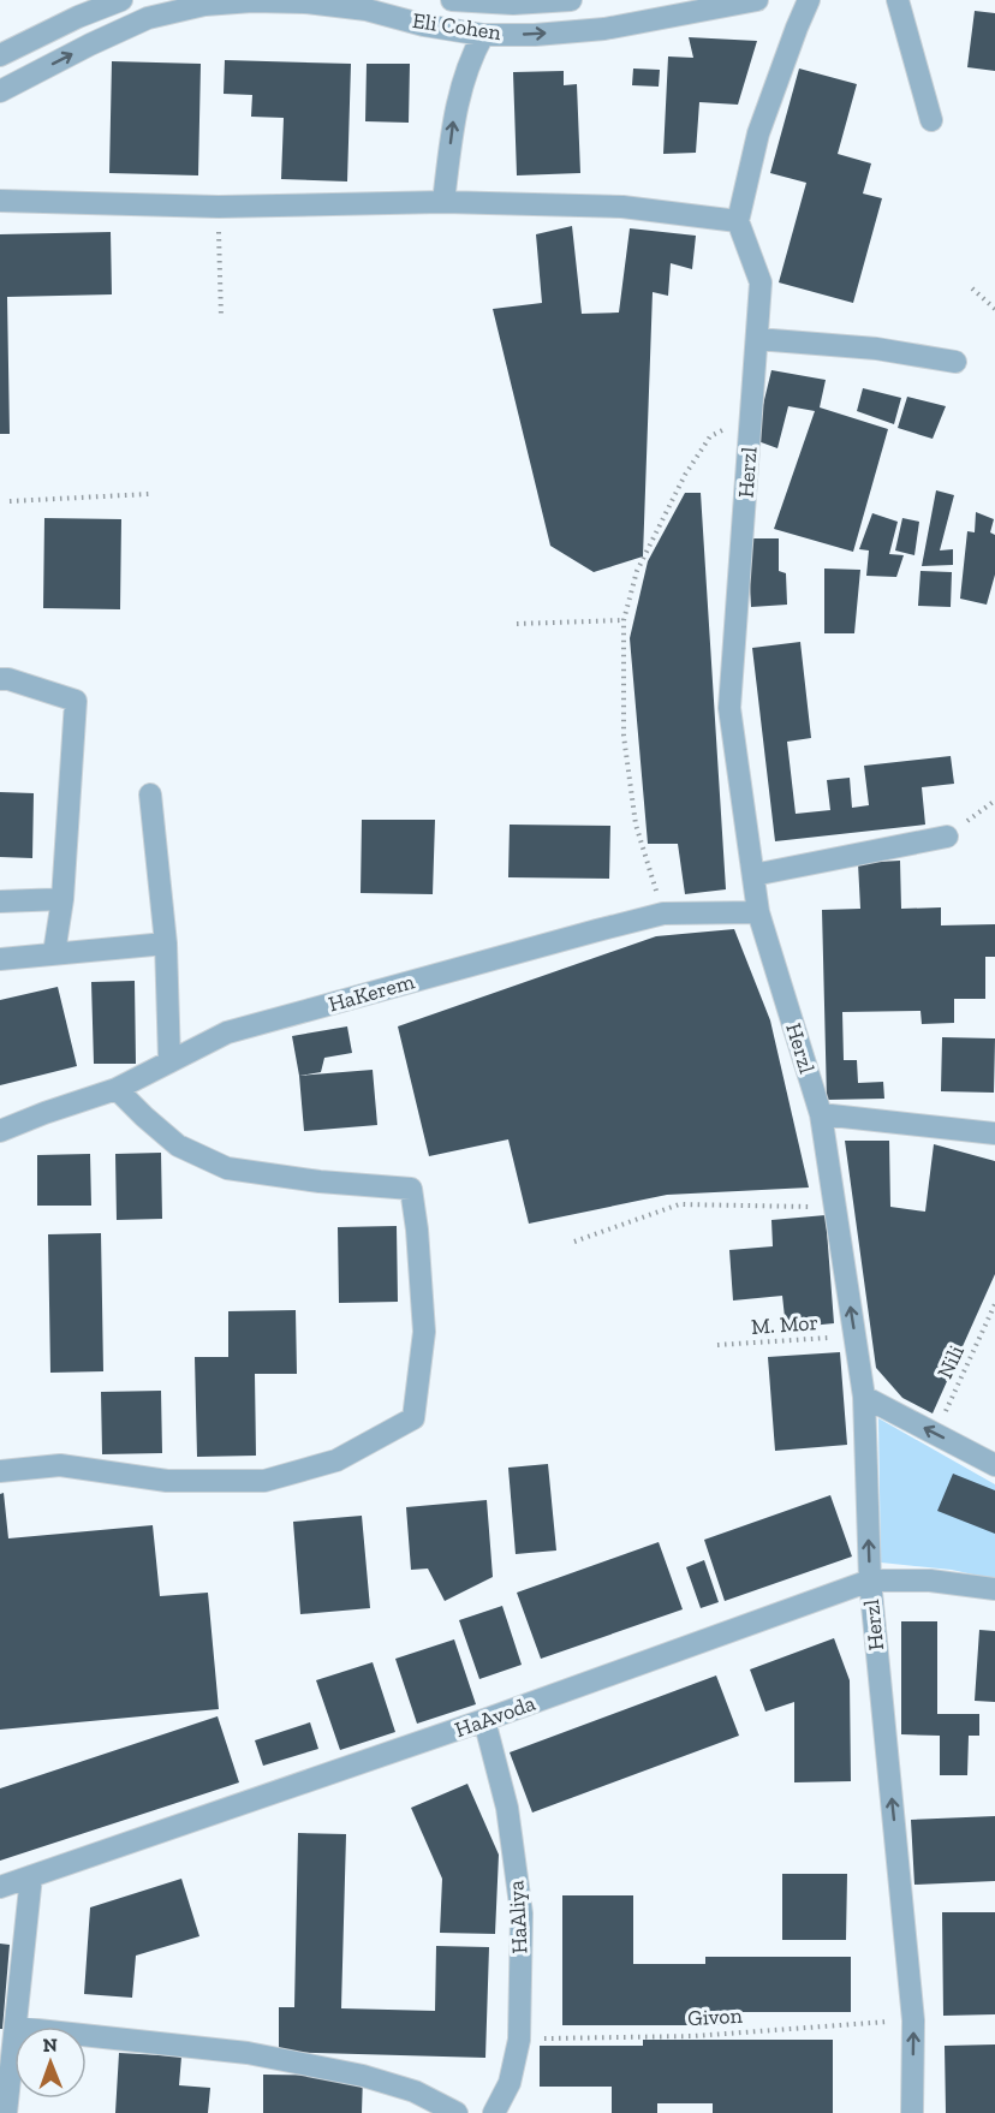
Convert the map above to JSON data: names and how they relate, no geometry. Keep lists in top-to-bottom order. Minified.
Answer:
{"streets":{"street":["Eli Cohen","Herzl","HaKerem","HaAvoda","HaAliya"],"path":["M. Mor","Nili","Givon"]},"crossings":[["Herzl","HaKerem"],["Herzl","M. Mor"],["Herzl","HaAvoda"],["Herzl","Givon"],["HaAvoda","HaAliya"],["HaAliya","Givon"]],"one_way":["Herzl"],"north":"top"}
